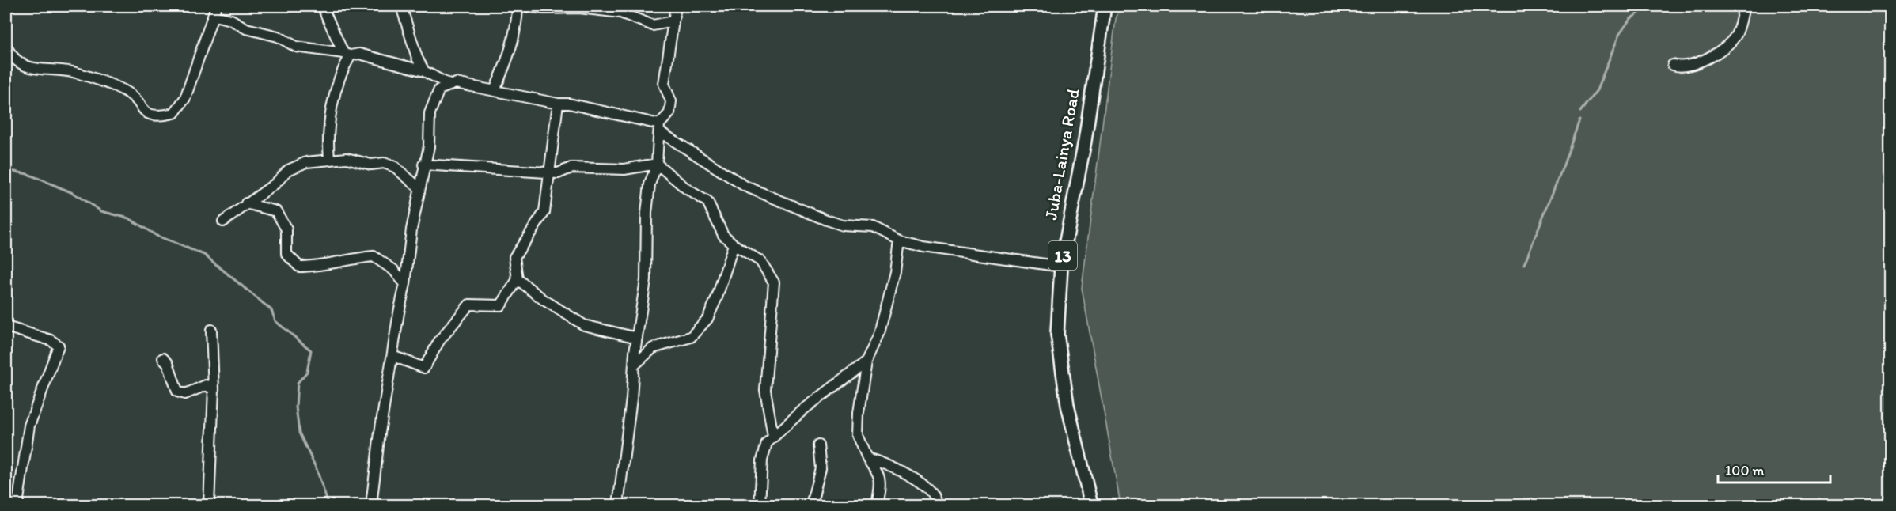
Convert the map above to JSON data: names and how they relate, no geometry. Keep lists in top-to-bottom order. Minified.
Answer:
{"streets":{"main road":["Juba-Lainya Road","13"]},"scale_bar":"100 m"}
